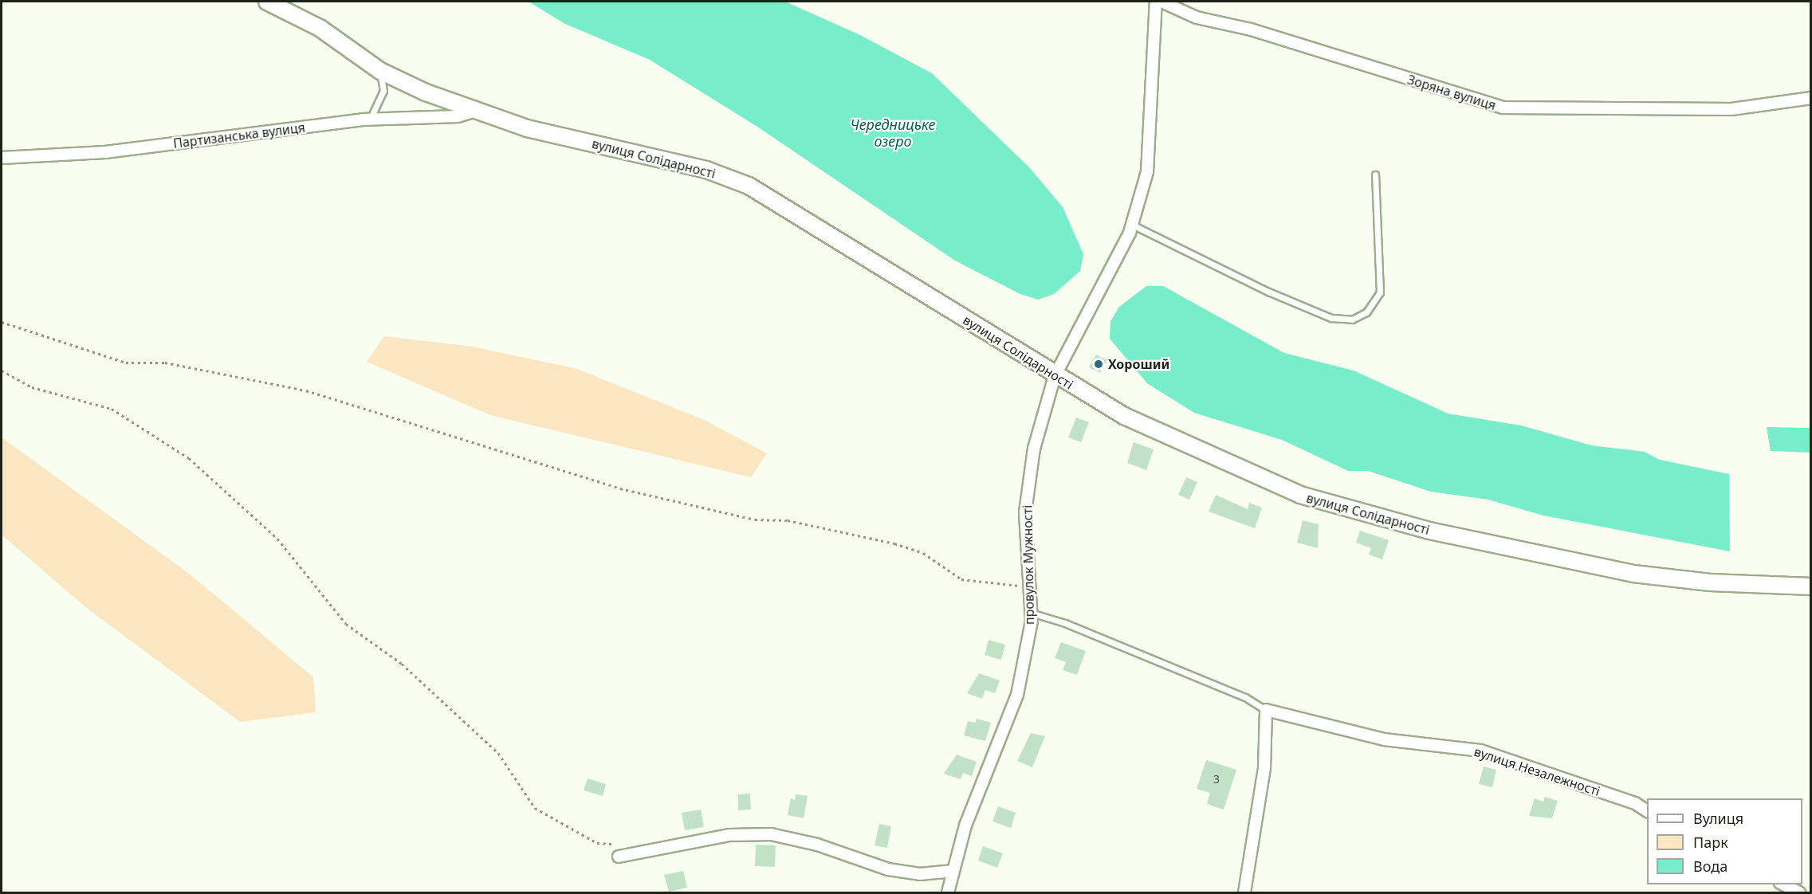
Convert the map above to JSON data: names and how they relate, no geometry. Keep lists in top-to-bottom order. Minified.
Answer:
{"streets":{"main road":["вулиця Солідарності"],"street":["Зоряна вулиця","Партизанська вулиця","провулок Мужності","вулиця Незалежності"]},"crossings":[["Партизанська вулиця","вулиця Солідарності"],["вулиця Солідарності","провулок Мужності"]],"water":["Чередницьке озеро"],"places":["Хороший"],"house_numbers":["3"],"legend":["Вулиця","Парк","Вода"]}
